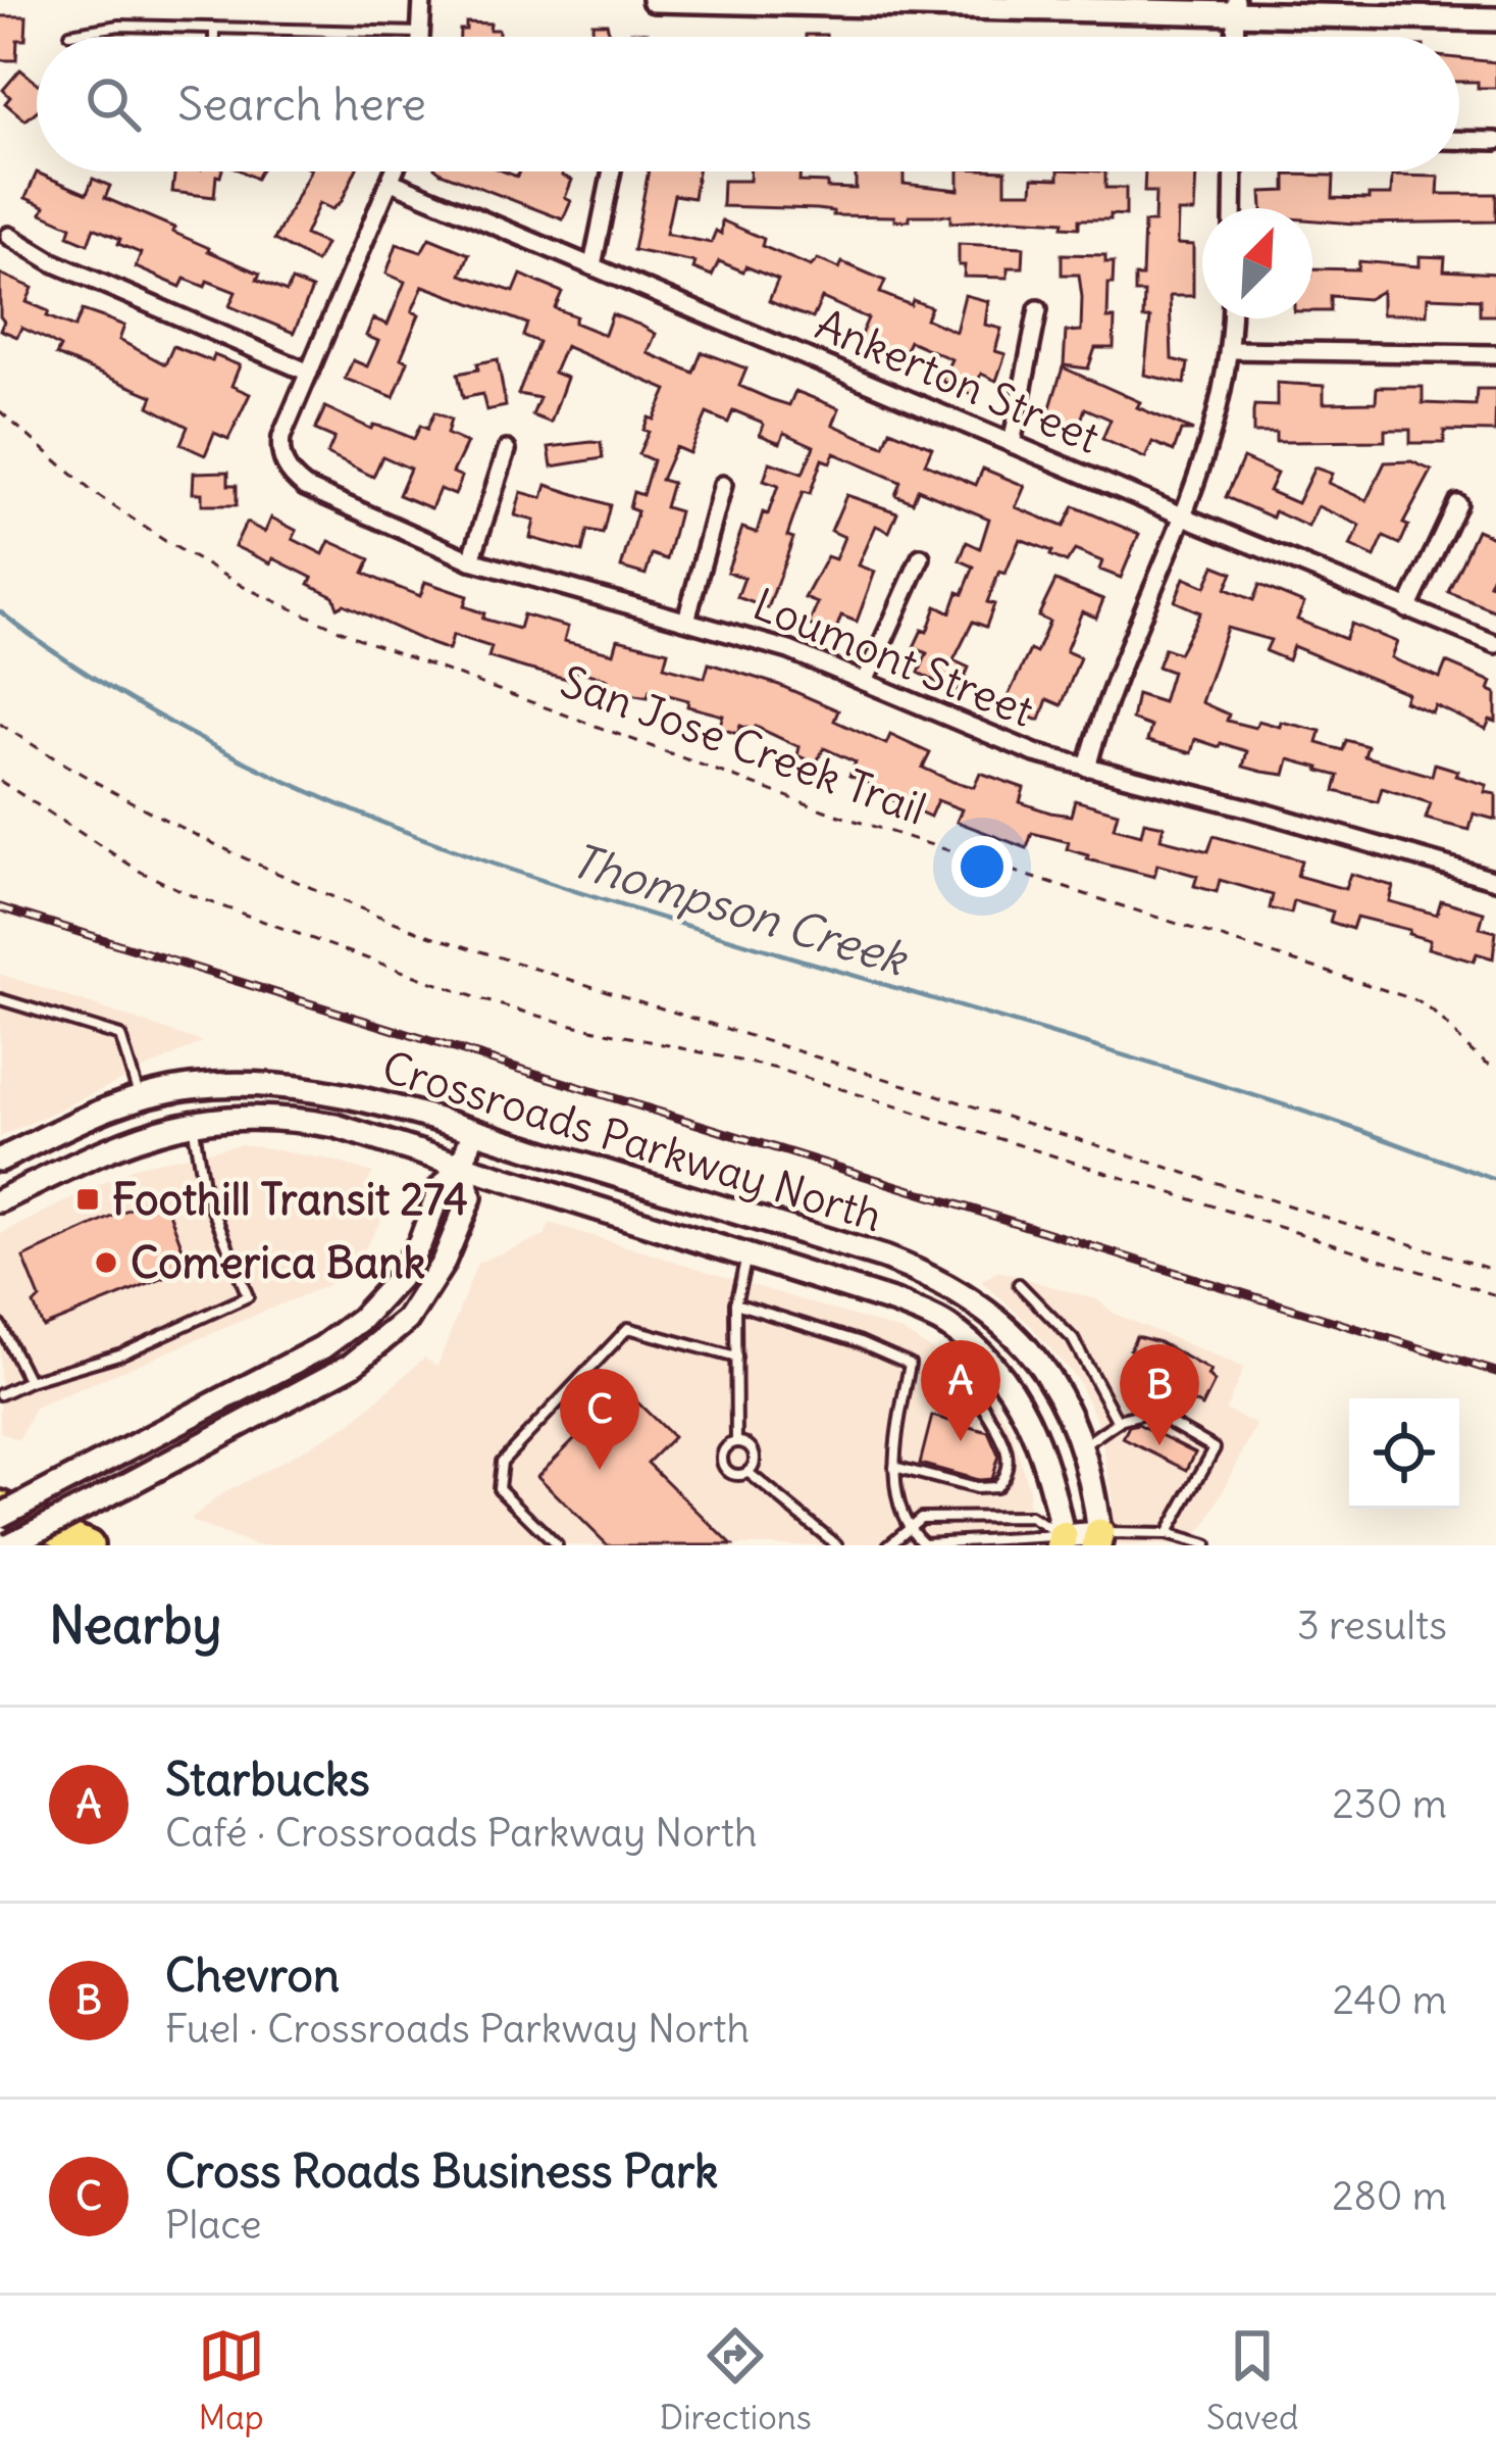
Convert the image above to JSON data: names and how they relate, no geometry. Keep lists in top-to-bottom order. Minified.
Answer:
{"streets":{"street":["Ankerton Street","Loumont Street","Crossroads Parkway North"],"path":["San Jose Creek Trail"]},"water":["Thompson Creek"],"places":{"transit":["Foothill Transit 274"],"other":["Comerica Bank"]},"north":"top right","page":{"search":"Search here","pins":["A","B","C"],"heading":["Nearby","3 results"],"list":[{"mark":"A","name":"Starbucks","note":"Café · Crossroads Parkway North","value":"230 m"},{"mark":"B","name":"Chevron","note":"Fuel · Crossroads Parkway North","value":"240 m"},{"mark":"C","name":"Cross Roads Business Park","note":"Place","value":"280 m"}],"nav":["Map","Directions","Saved"]}}
